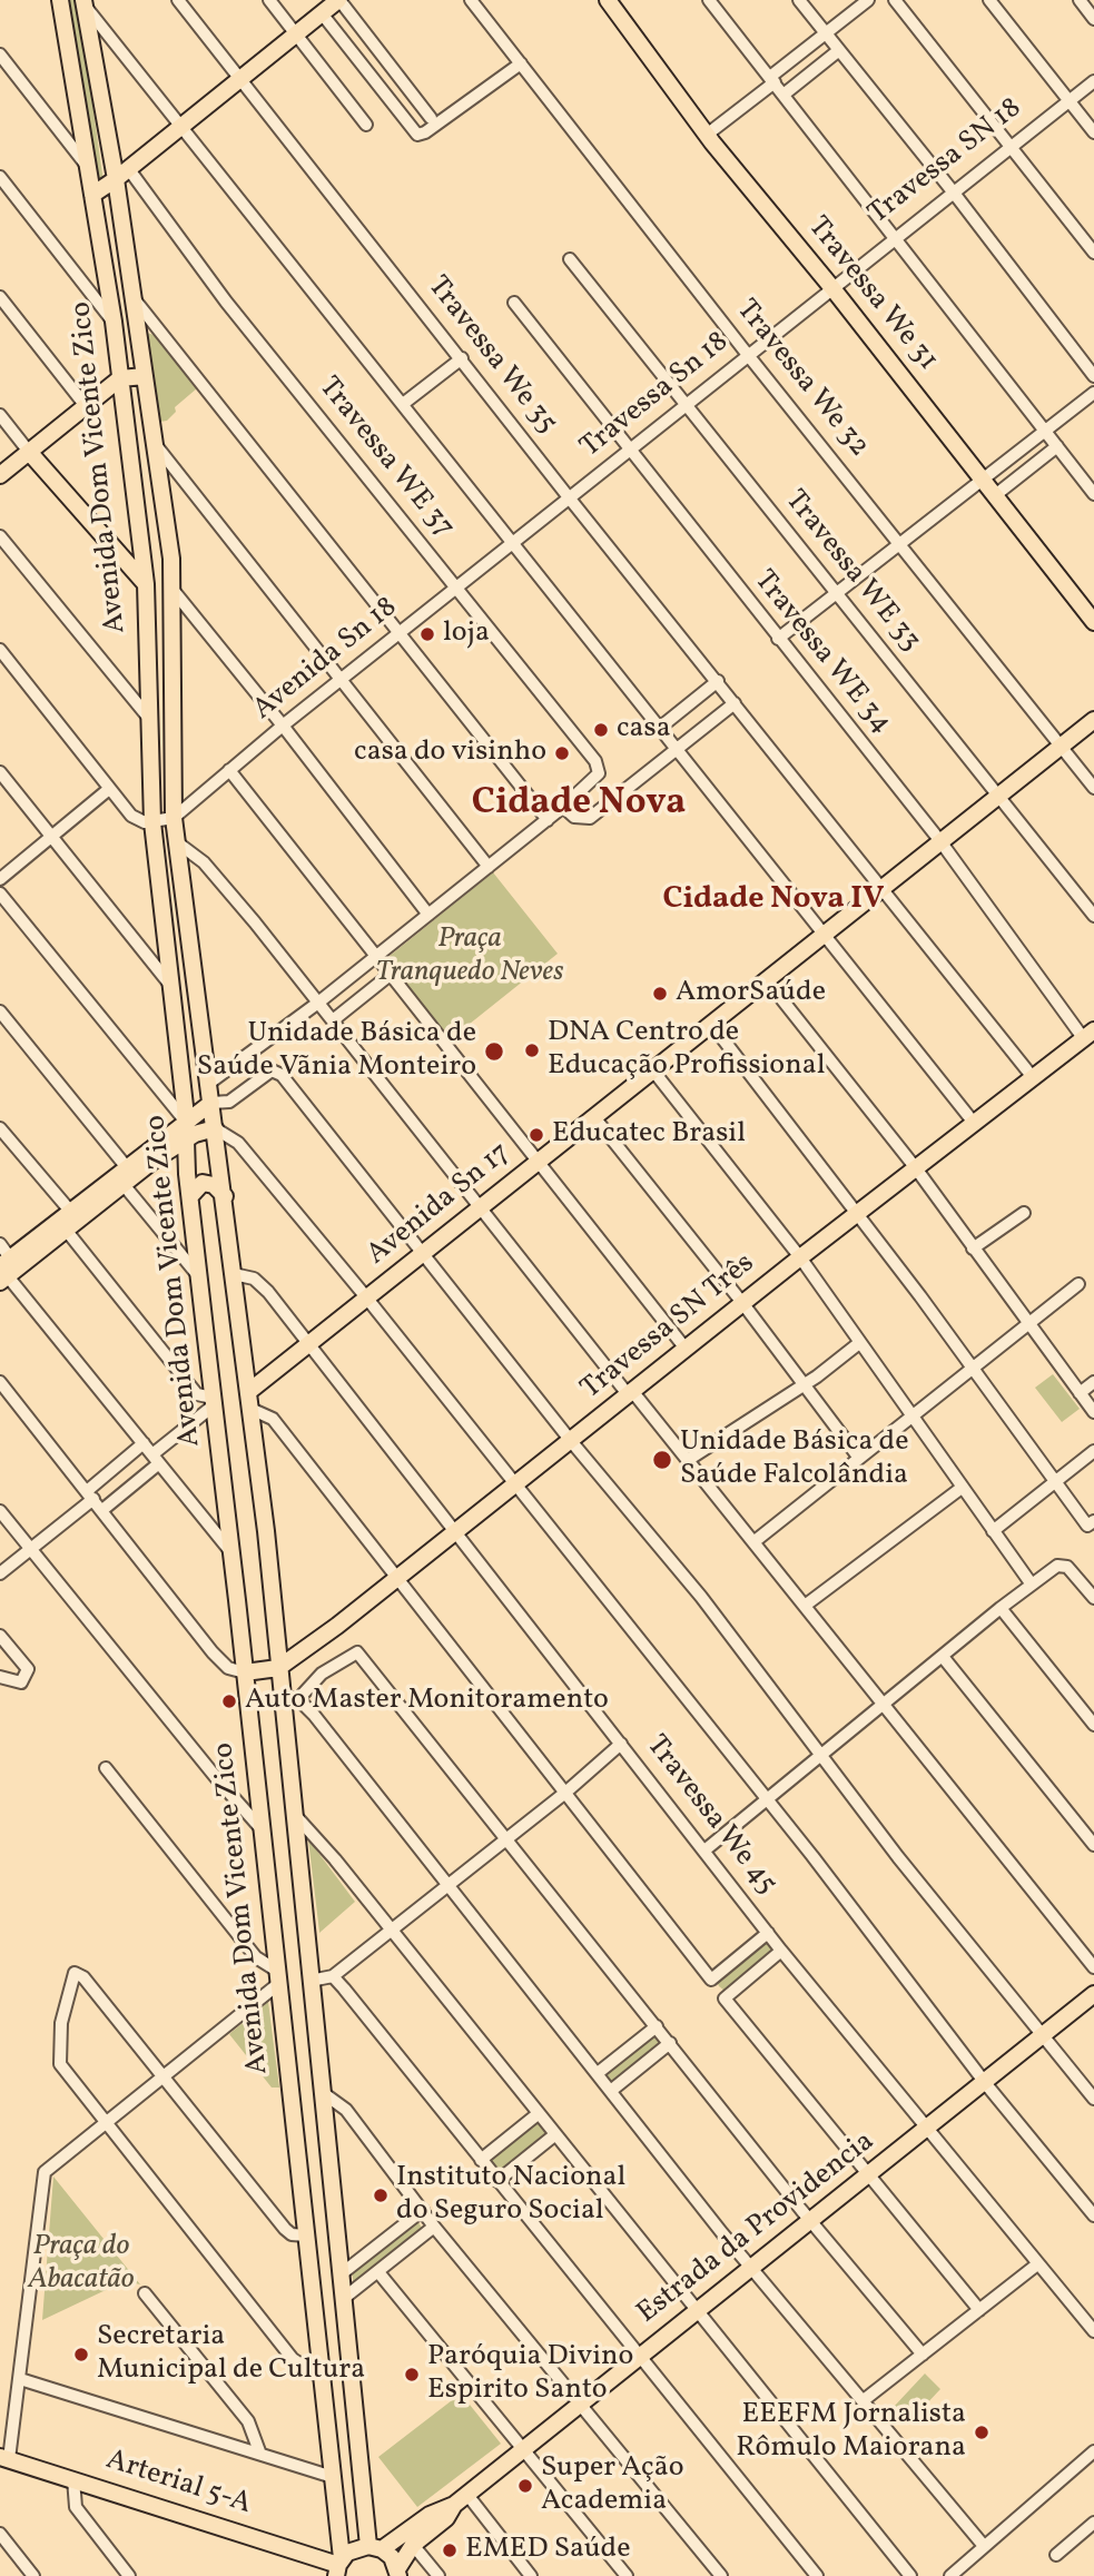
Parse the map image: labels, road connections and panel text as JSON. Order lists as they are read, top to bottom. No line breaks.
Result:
{"streets":{"main road":["Travessa We 31","Avenida Dom Vicente Zico","Avenida Sn 17","Travessa SN Três","Estrada da Providencia","Arterial 5-A"],"street":["Travessa SN 18","Travessa We 35","Travessa We 32","Travessa Sn 18","Travessa WE 37","Travessa WE 33","Travessa WE 34","Avenida Sn 18","Travessa We 45"]},"crossings":[["Travessa SN 18","Travessa We 31"],["Travessa SN 18","Travessa Sn 18"],["Travessa We 31","Travessa Sn 18"],["Travessa We 35","Travessa Sn 18"],["Travessa We 35","Avenida Sn 17"],["Travessa We 32","Travessa Sn 18"],["Travessa We 32","Avenida Sn 17"],["Travessa Sn 18","Travessa WE 33"],["Travessa Sn 18","Travessa WE 34"],["Travessa Sn 18","Avenida Sn 18"],["Travessa WE 37","Avenida Dom Vicente Zico"],["Travessa WE 37","Avenida Sn 18"],["Avenida Dom Vicente Zico","Avenida Sn 18"],["Avenida Dom Vicente Zico","Avenida Sn 17"],["Avenida Dom Vicente Zico","Travessa SN Três"],["Avenida Dom Vicente Zico","Estrada da Providencia"],["Avenida Dom Vicente Zico","Arterial 5-A"],["Travessa WE 33","Avenida Sn 17"],["Travessa WE 34","Avenida Sn 17"],["Travessa WE 34","Travessa SN Três"],["Travessa SN Três","Travessa We 45"],["Travessa We 45","Estrada da Providencia"],["Estrada da Providencia","Arterial 5-A"]],"districts":["Cidade Nova","Cidade Nova IV"],"parks":["Praça Tranquedo Neves","Praça do Abacatão"],"places":["loja","casa","casa do visinho","AmorSaúde","DNA Centro de Educação Profissional","Unidade Básica de Saúde Vãnia Monteiro","Educatec Brasil","Unidade Básica de Saúde Falcolândia","Auto Master Monitoramento","Instituto Nacional do Seguro Social","Secretaria Municipal de Cultura","Paróquia Divino Espirito Santo","EEEFM Jornalista Rômulo Maiorana","Super Ação Academia","EMED Saúde"]}
